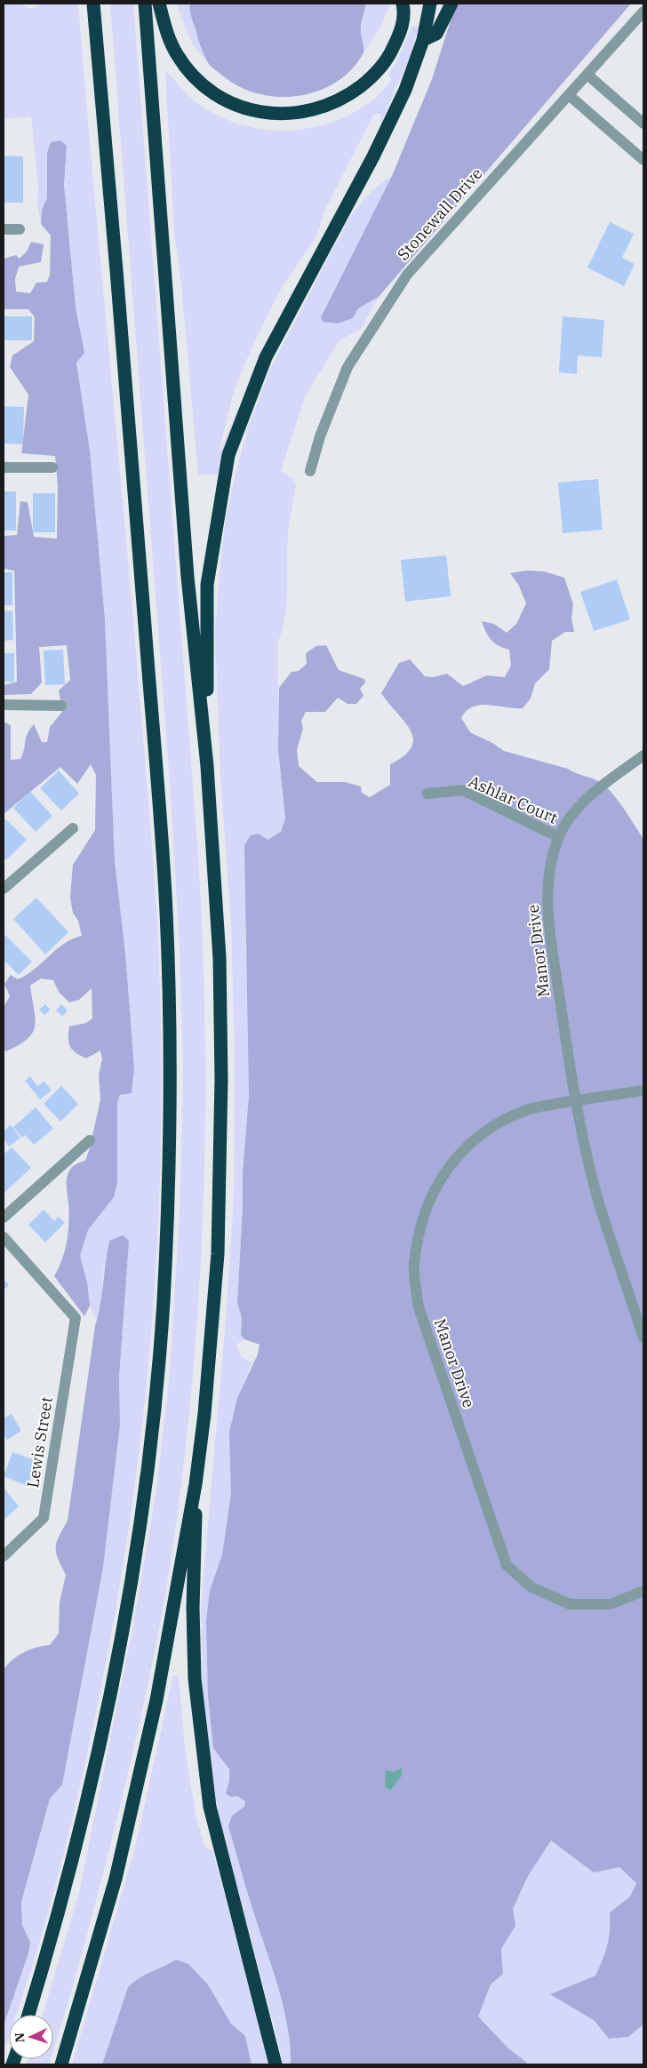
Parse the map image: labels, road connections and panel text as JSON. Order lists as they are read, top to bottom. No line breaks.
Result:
{"streets":{"street":["Stonewall Drive","Ashlar Court","Manor Drive","Lewis Street"]},"crossings":[["Ashlar Court","Manor Drive"]],"north":"left"}
